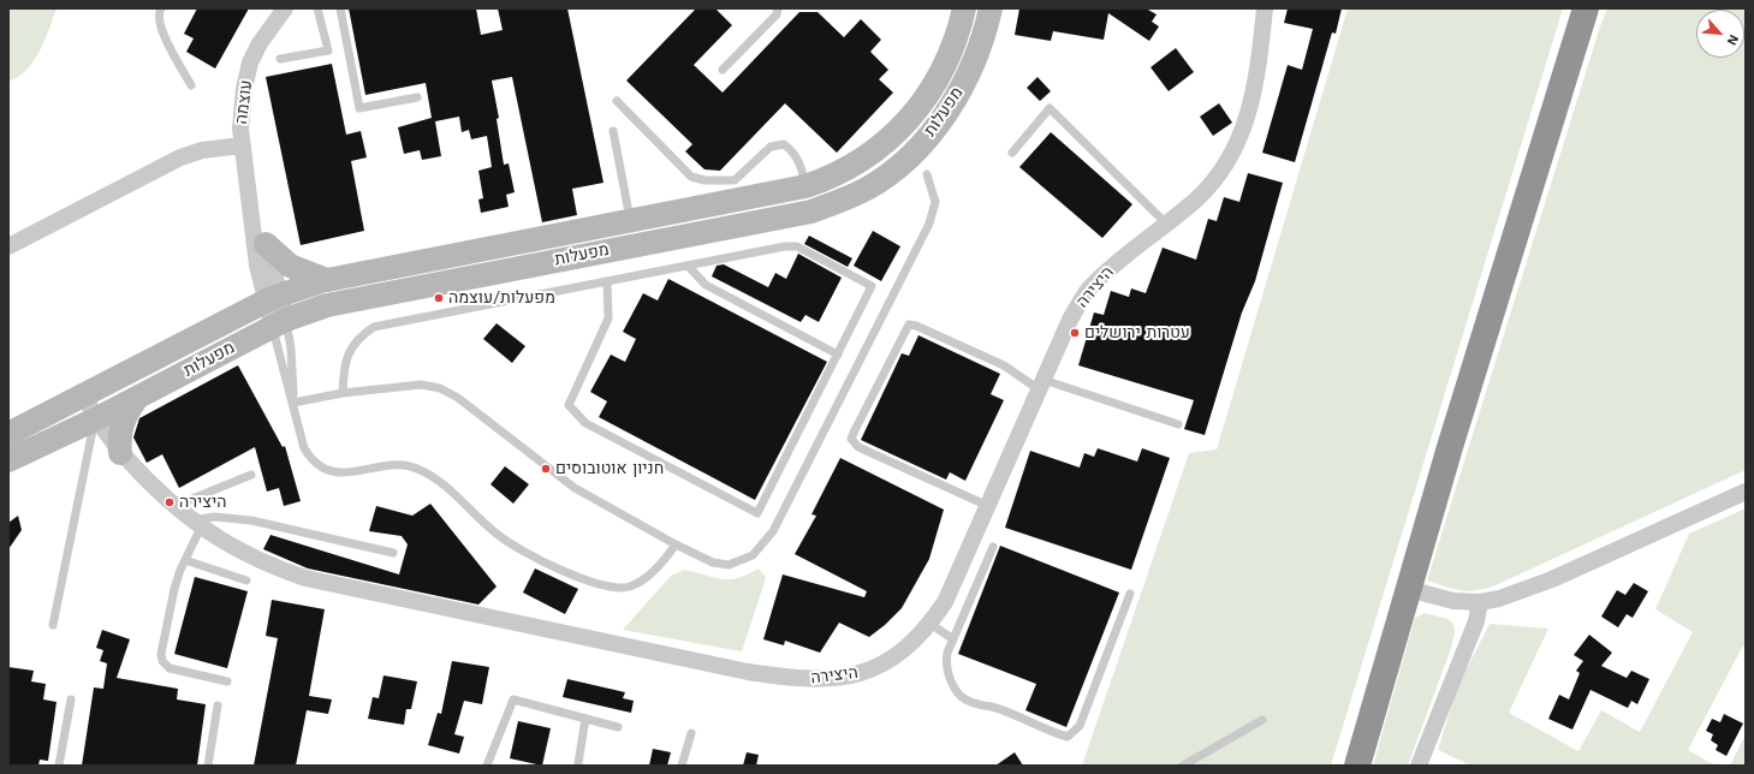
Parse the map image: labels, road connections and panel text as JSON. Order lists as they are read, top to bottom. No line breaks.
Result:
{"streets":{"street":["עוצמה","מפעלות","היצירה"]},"crossings":[["עוצמה","מפעלות"],["מפעלות","היצירה"]],"places":["מפעלות/עוצמה","עטרות ירושלים","חניון אוטובוסים","היצירה"],"north":"bottom right"}
